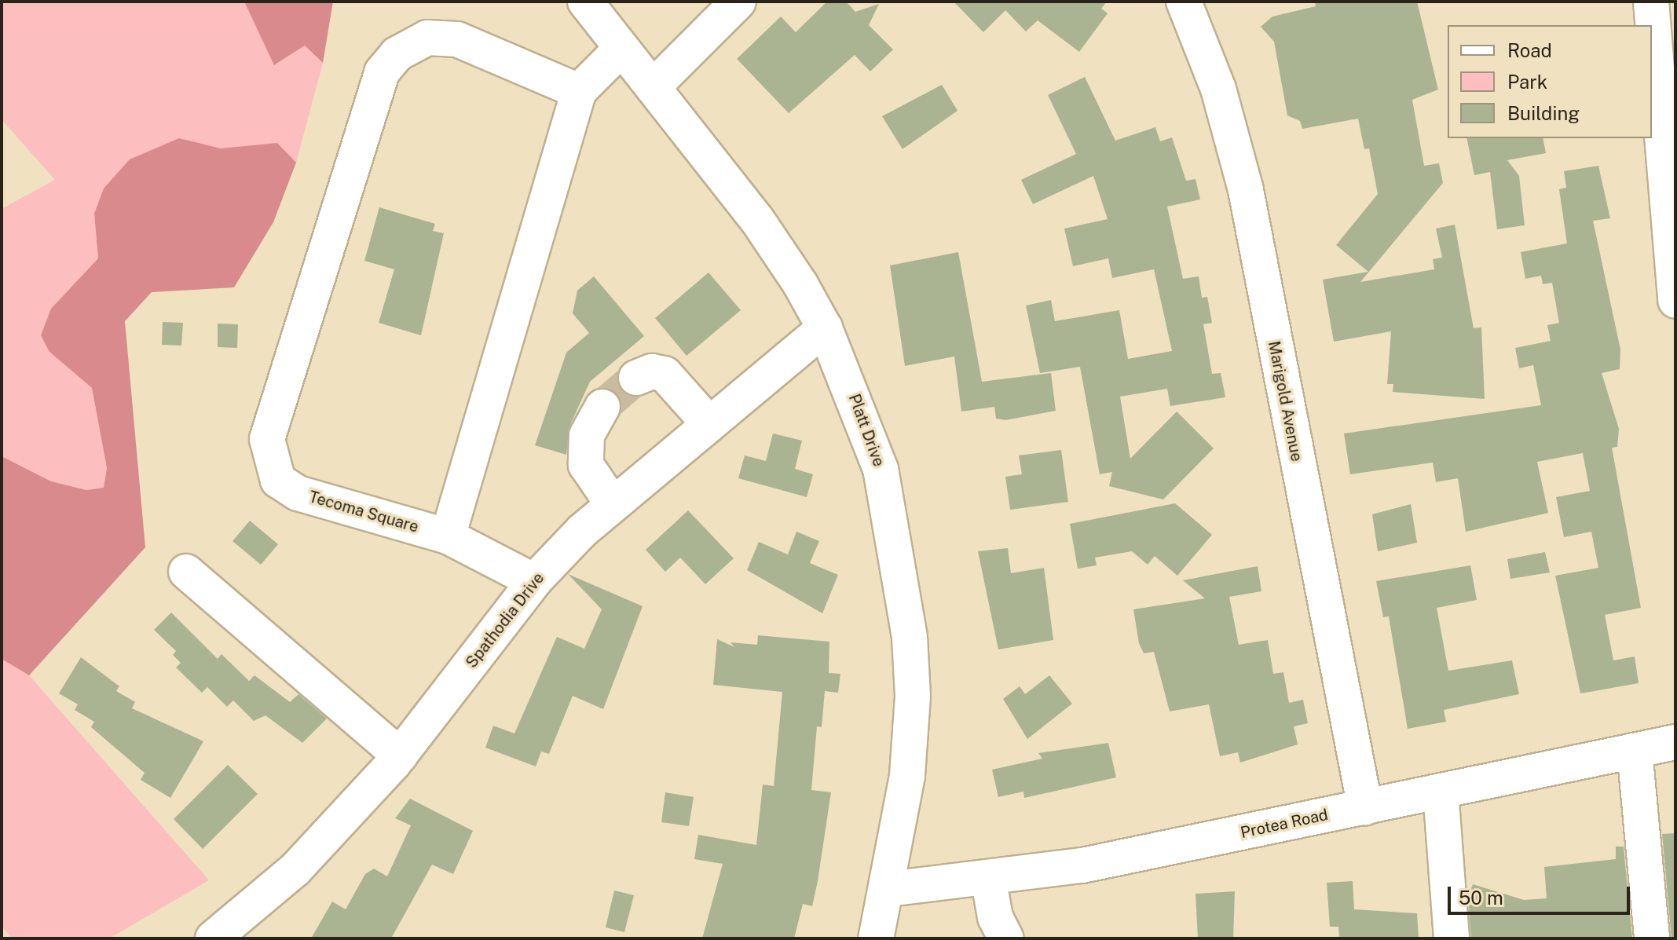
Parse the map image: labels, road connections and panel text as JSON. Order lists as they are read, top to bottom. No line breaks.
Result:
{"streets":{"street":["Marigold Avenue","Platt Drive","Tecoma Square","Spathodia Drive","Protea Road"]},"crossings":[["Marigold Avenue","Protea Road"],["Platt Drive","Spathodia Drive"],["Platt Drive","Protea Road"],["Tecoma Square","Spathodia Drive"]],"legend":["Road","Park","Building"],"scale_bar":"50 m"}
